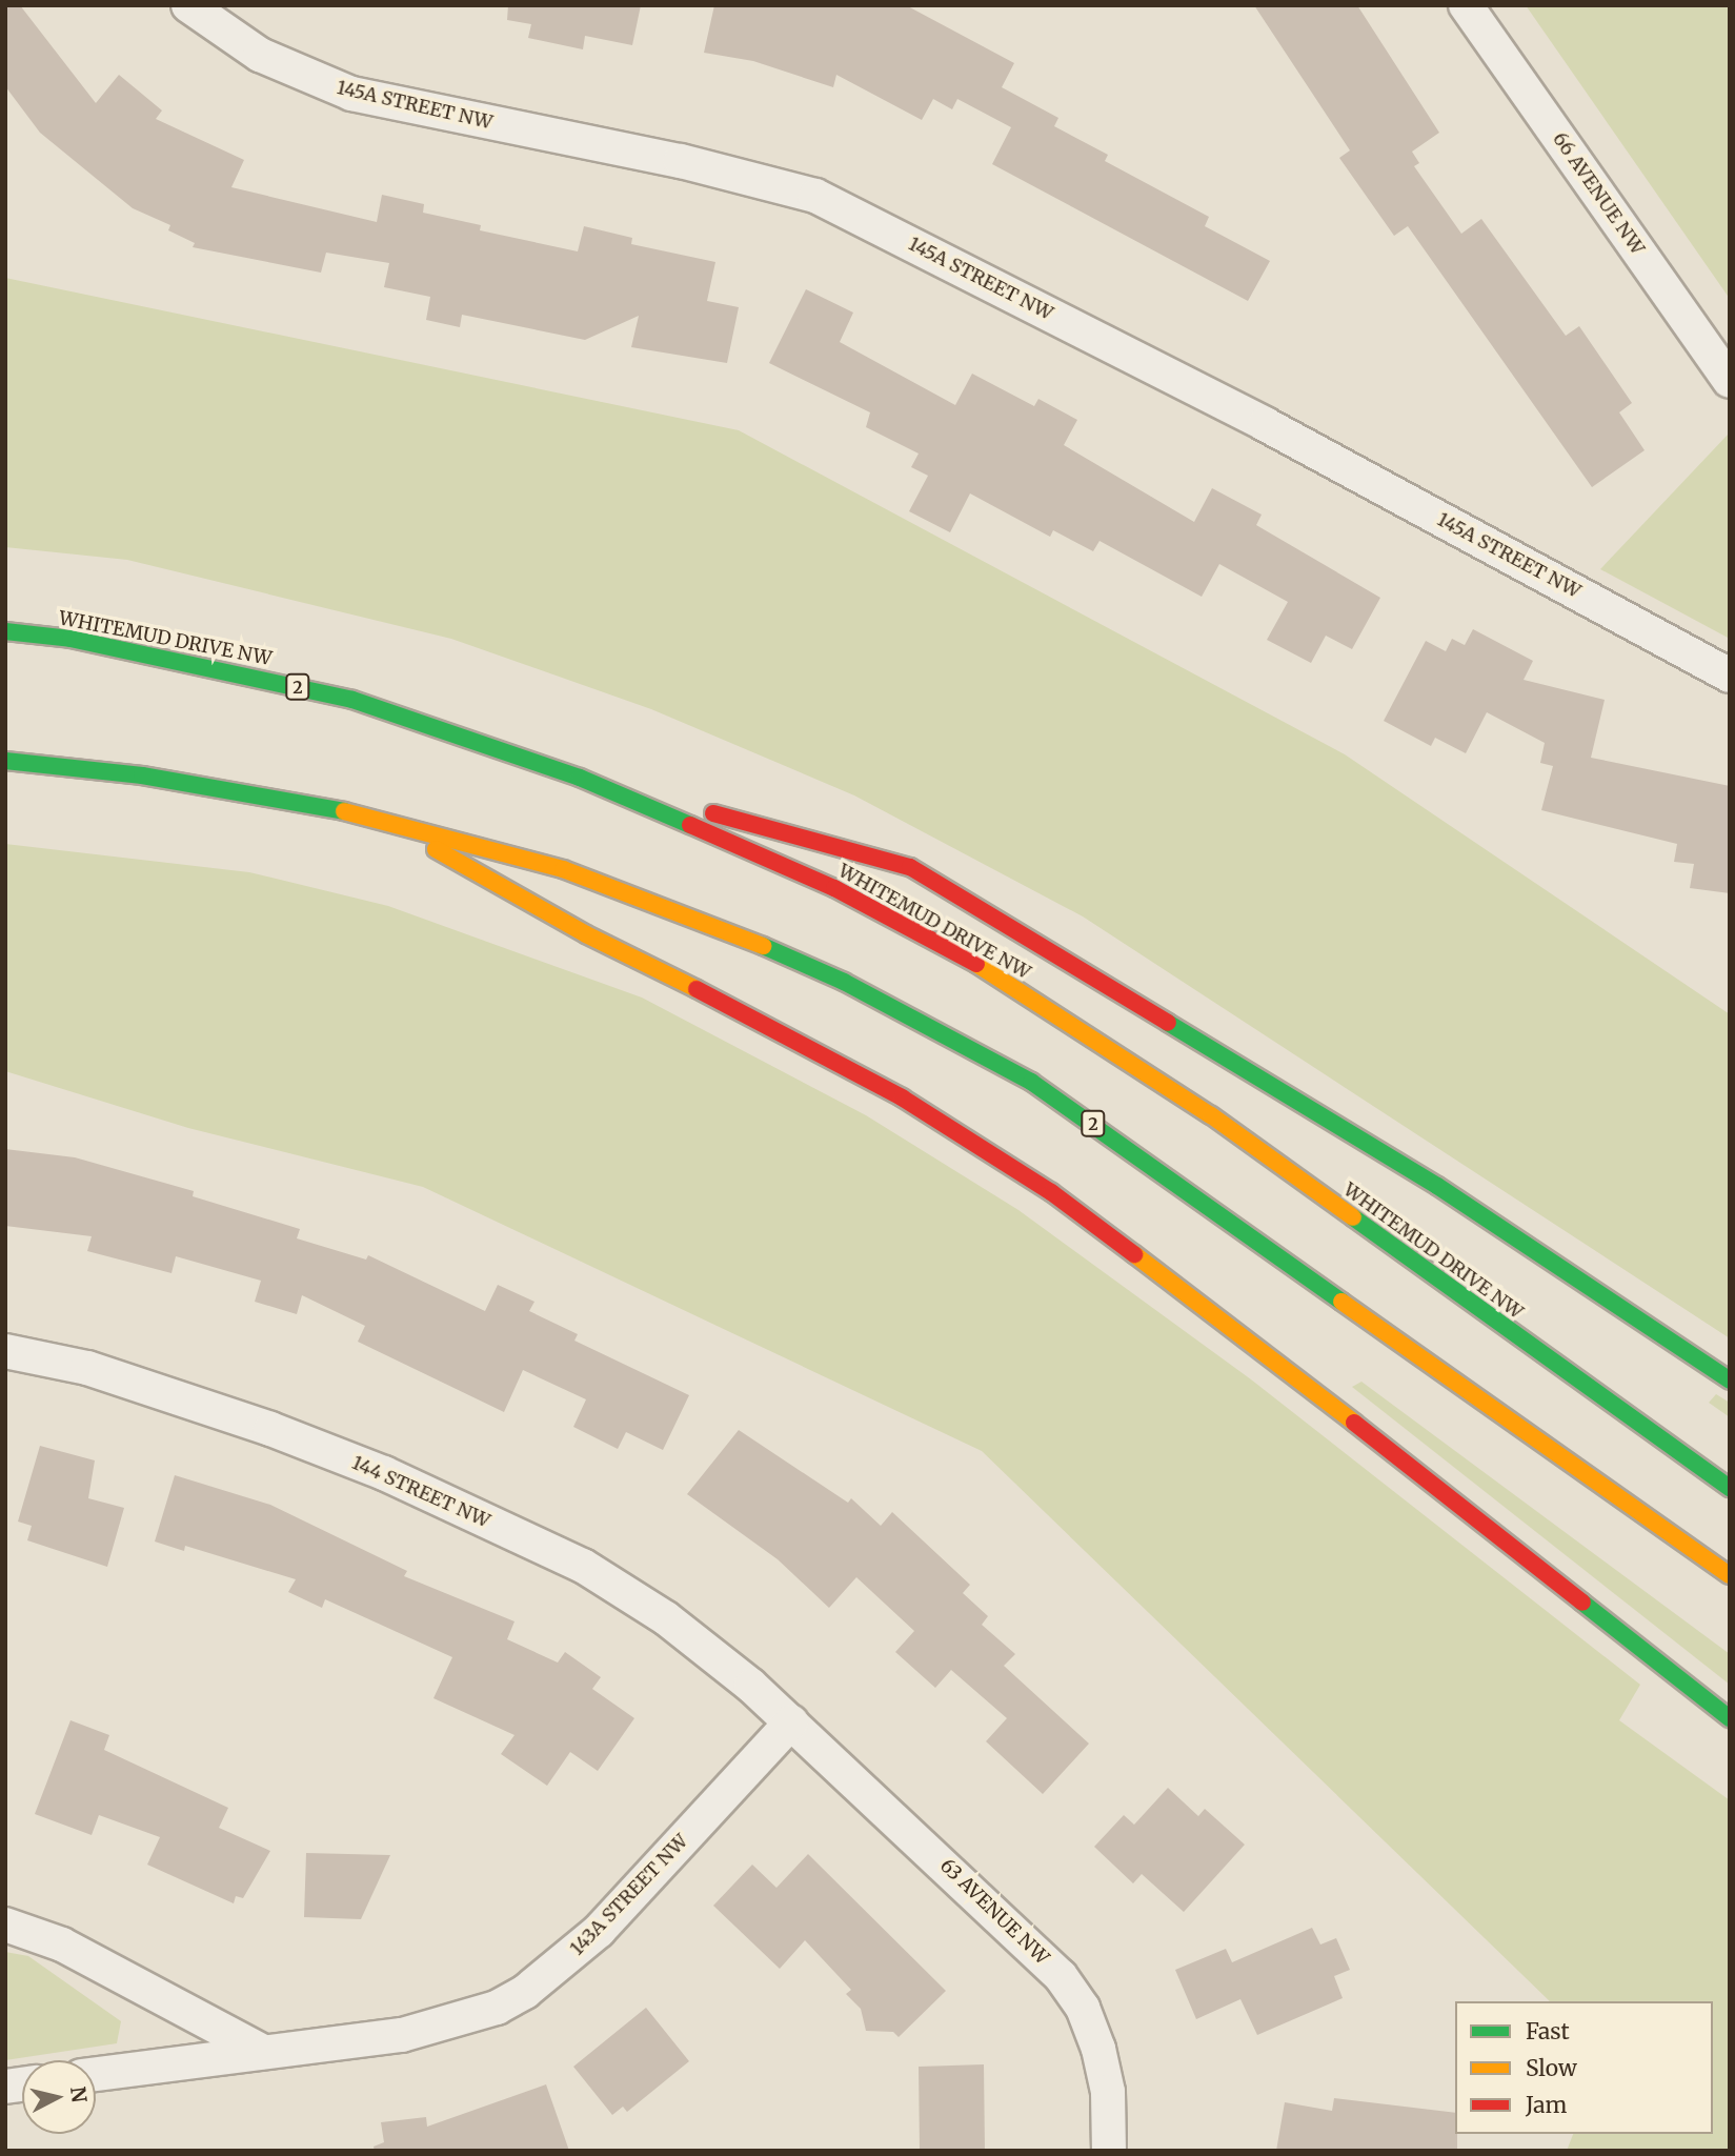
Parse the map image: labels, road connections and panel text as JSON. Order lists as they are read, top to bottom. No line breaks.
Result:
{"streets":{"highway":["WHITEMUD DRIVE NW","2"],"street":["145A STREET NW","66 AVENUE NW","144 STREET NW","143A STREET NW","63 AVENUE NW"]},"crossings":[["144 STREET NW","143A STREET NW"],["144 STREET NW","63 AVENUE NW"],["143A STREET NW","63 AVENUE NW"]],"legend":["Fast","Slow","Jam"],"north":"right"}
